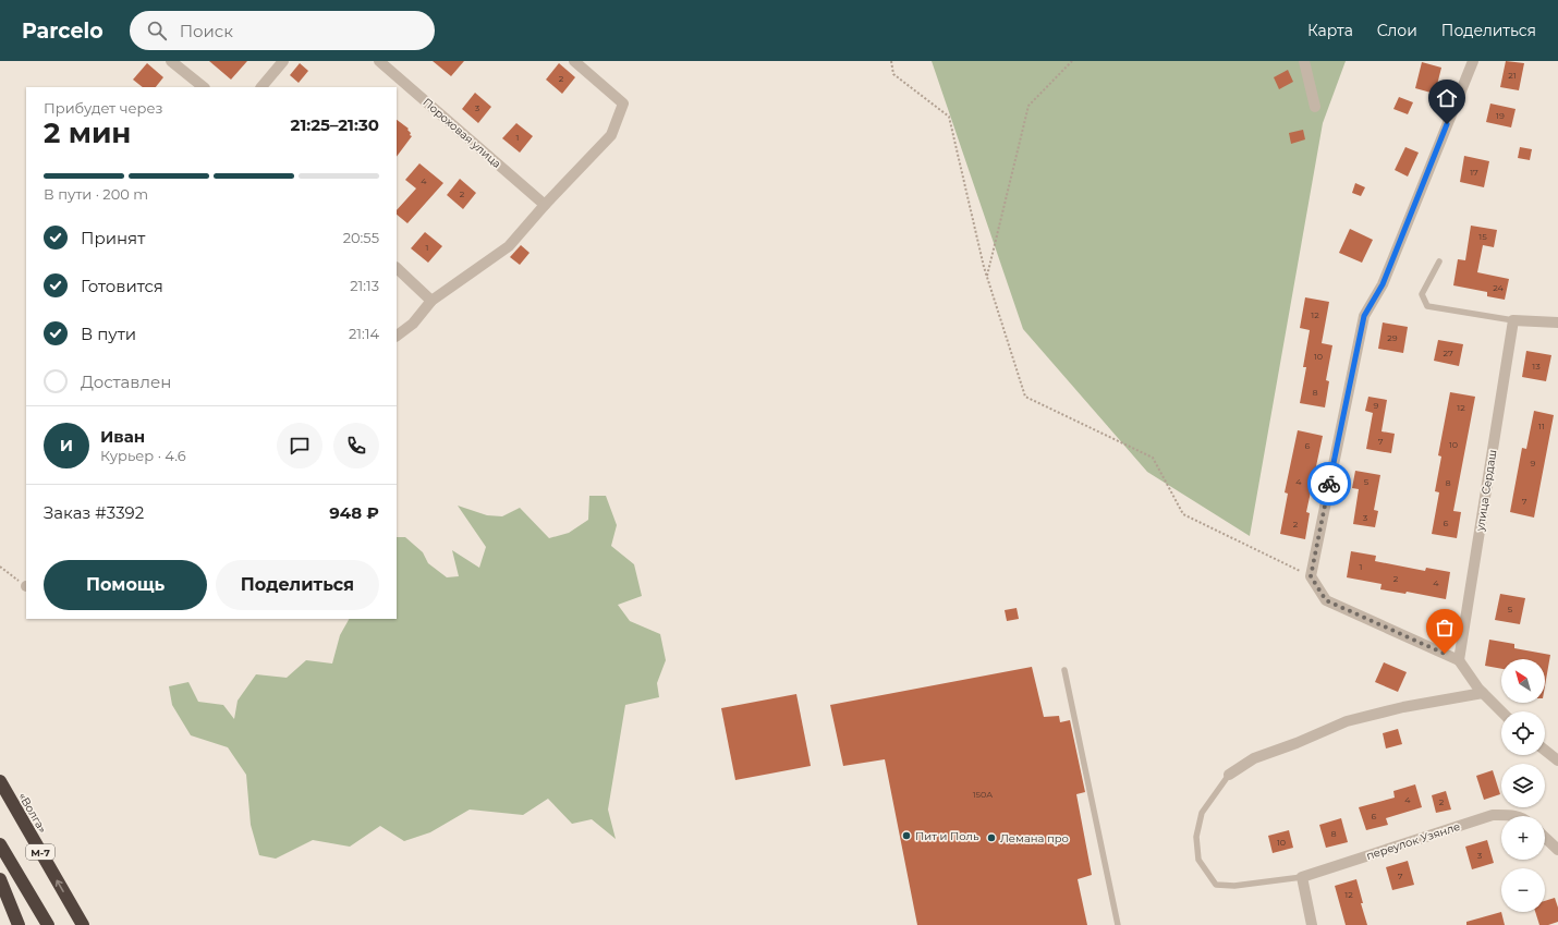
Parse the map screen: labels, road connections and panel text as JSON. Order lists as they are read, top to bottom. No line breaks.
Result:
{"streets":{"highway":["«Волга»","М-7"],"street":["Пороховая улица","улица Сердаш","переулок Узянле"]},"places":["Пит и Поль","Лемана про"],"house_numbers":["21","2","3","19","1","17","4","2","15","1","24","12","29","27","10","13","8","9","12","11","7","10","6","9","4","5","8","7","3","6","2","1","2","4","5","150А","4","2","6","8","10","3","7","12"],"north":"top left","page":{"header":"Parcelo","search":"Поиск","nav":["Карта","Слои","Поделиться"],"heading":["2 мин","Прибудет через","21:25–21:30"],"panel":["Иван","Курьер · 4.6","Заказ #3392","948 ₽"],"bar":"В пути · 200 m","list":[["Принят","20:55"],["Готовится","21:13"],["В пути","21:14"],"Доставлен"],"round":"И","buttons":["Помощь","Поделиться"],"map_buttons":["+","−"]}}
